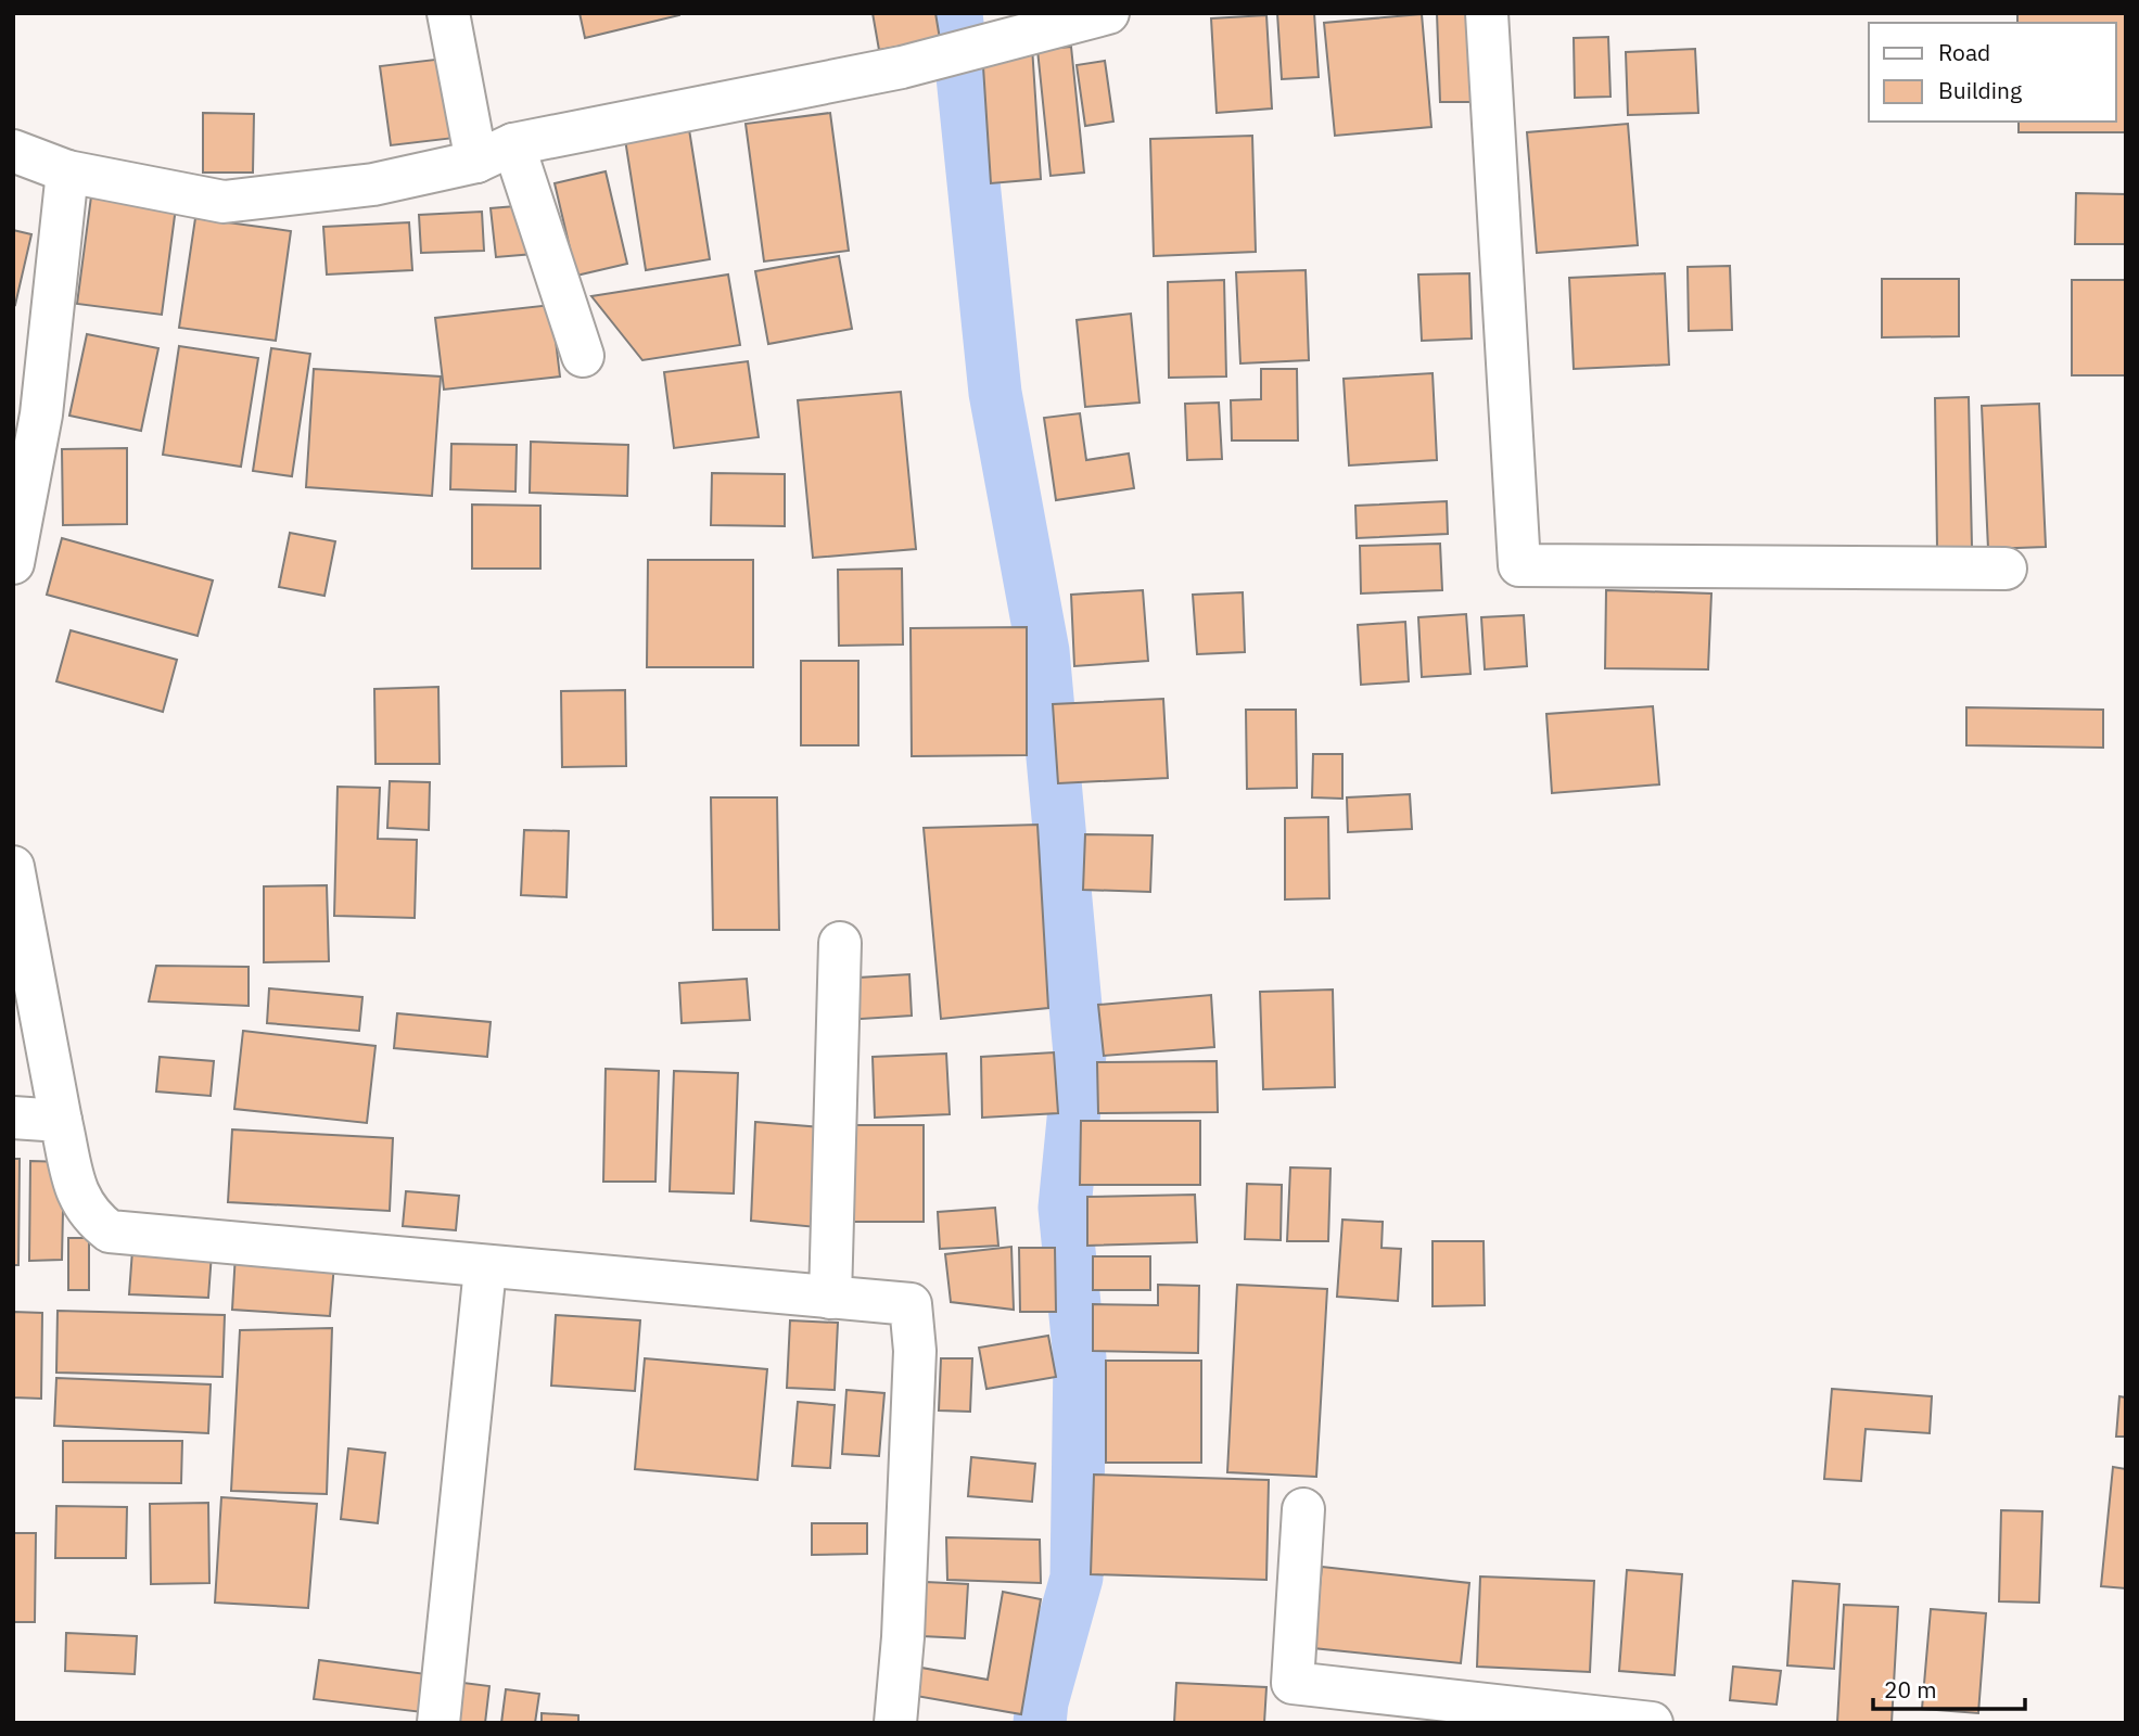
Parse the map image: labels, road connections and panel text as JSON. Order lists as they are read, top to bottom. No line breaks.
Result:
{"legend":["Road","Building"],"scale_bar":"20 m"}
